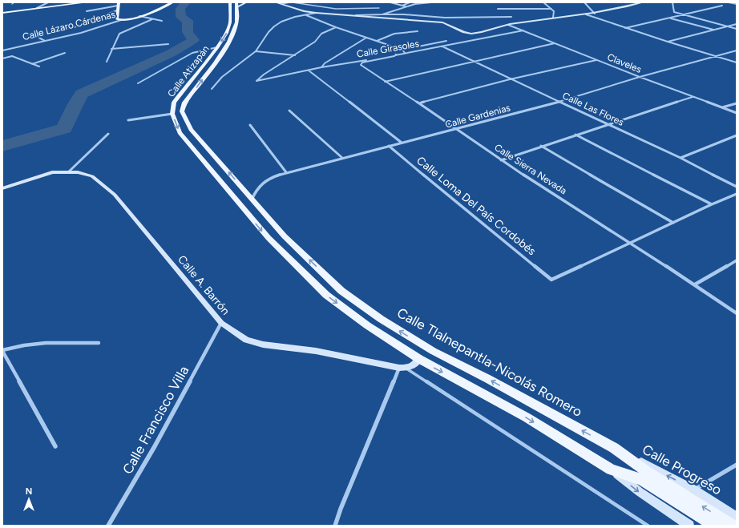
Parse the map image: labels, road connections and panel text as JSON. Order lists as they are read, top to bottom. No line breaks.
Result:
{"streets":{"main road":["Calle Lázaro Cárdenas","Calle Atizapán","Calle Tlalnepantla-Nicolás Romero"],"street":["Calle Girasoles","Claveles","Calle Las Flores","Calle Gardenias","Calle Sierra Nevada","Calle Loma Del País Cordobés","Calle A. Barrón","Calle Francisco Villa","Calle Progreso"]},"crossings":[["Calle Girasoles","Claveles"],["Calle Girasoles","Calle Las Flores"],["Calle Girasoles","Calle Sierra Nevada"],["Claveles","Calle Gardenias"],["Calle Atizapán","Calle Gardenias"],["Calle Atizapán","Calle Tlalnepantla-Nicolás Romero"],["Calle Las Flores","Calle Gardenias"],["Calle Gardenias","Calle Sierra Nevada"],["Calle Gardenias","Calle Loma Del País Cordobés"],["Calle Gardenias","Calle Tlalnepantla-Nicolás Romero"],["Calle Sierra Nevada","Calle Loma Del País Cordobés"],["Calle A. Barrón","Calle Francisco Villa"],["Calle Tlalnepantla-Nicolás Romero","Calle Progreso"]],"north":"top"}
